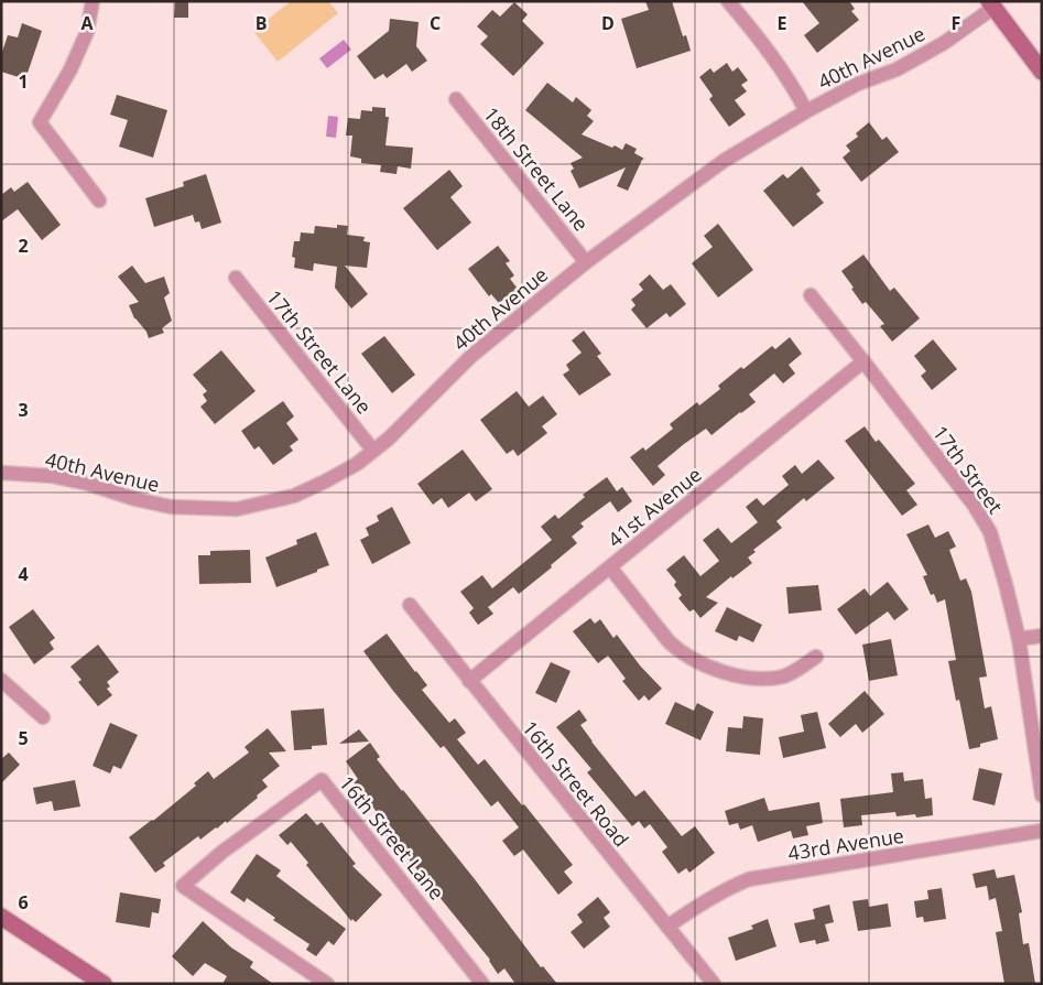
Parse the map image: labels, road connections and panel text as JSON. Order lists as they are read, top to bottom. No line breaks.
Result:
{"streets":{"street":["40th Avenue","18th Street Lane","17th Street Lane","17th Street","41st Avenue","16th Street Road","16th Street Lane","43rd Avenue"]},"crossings":[["40th Avenue","18th Street Lane"],["40th Avenue","17th Street Lane"],["17th Street","41st Avenue"],["41st Avenue","16th Street Road"],["16th Street Road","43rd Avenue"]],"grid":{"columns":["A","B","C","D","E","F"],"rows":["1","2","3","4","5","6"]}}
